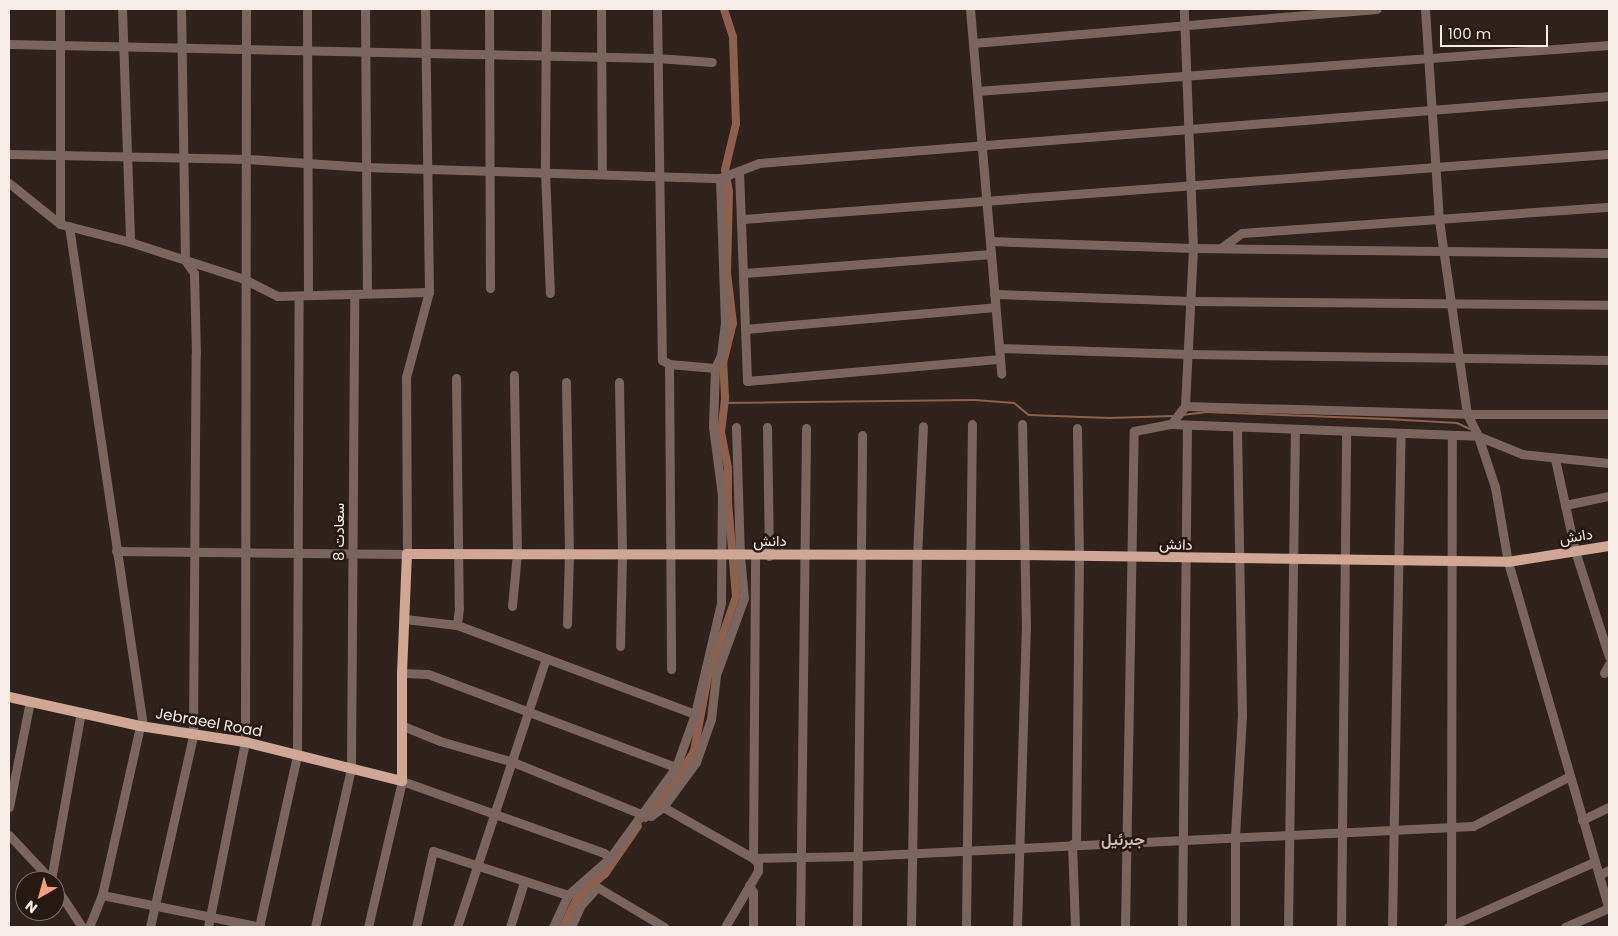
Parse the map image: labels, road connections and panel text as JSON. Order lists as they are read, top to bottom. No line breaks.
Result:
{"streets":{"main road":["دانش","Jebraeel Road"],"street":["سعادت 8"]},"crossings":[["سعادت 8","Jebraeel Road"]],"districts":["جبرئیل"],"scale_bar":"100 m","north":"bottom left"}
